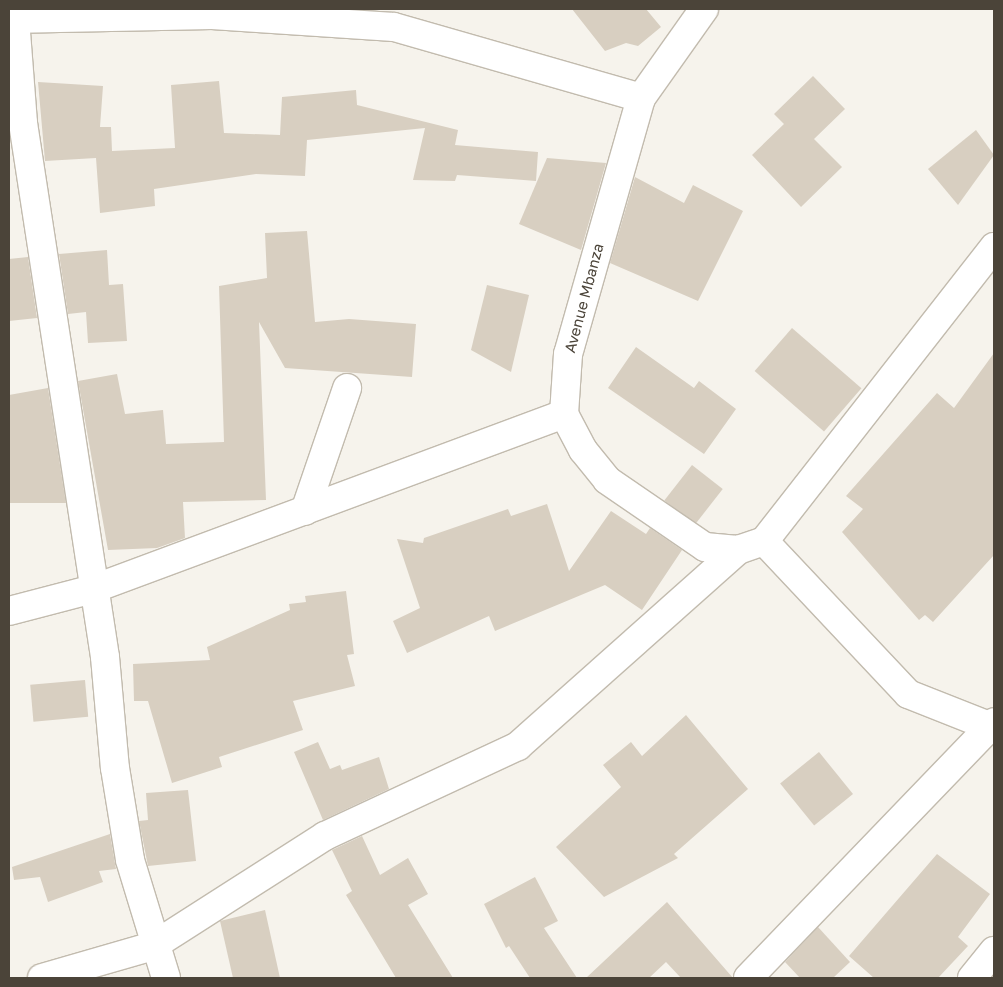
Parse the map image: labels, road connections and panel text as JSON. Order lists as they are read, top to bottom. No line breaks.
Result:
{"streets":{"street":["Avenue Mbanza"]}}
